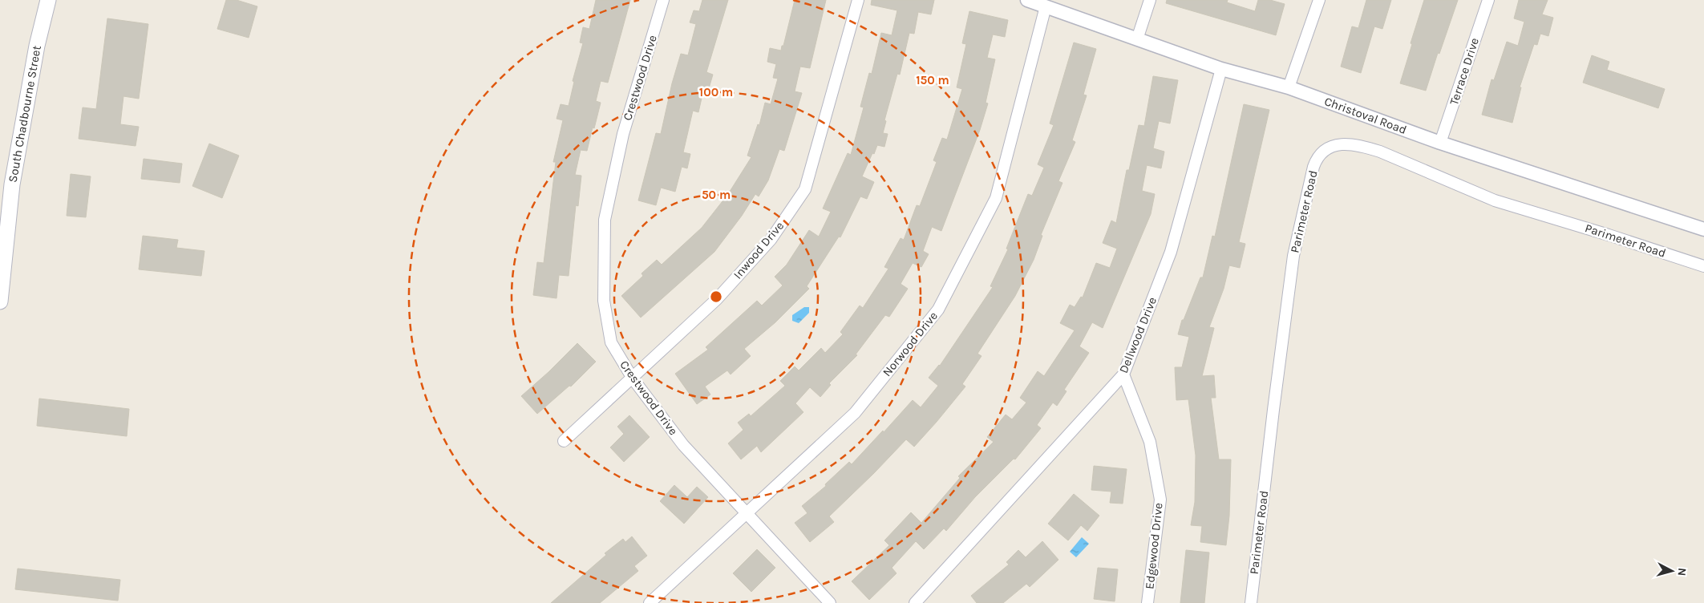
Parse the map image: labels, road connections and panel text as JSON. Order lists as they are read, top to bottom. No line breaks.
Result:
{"streets":{"main road":["South Chadbourne Street"],"street":["Terrace Drive","Crestwood Drive","Christoval Road","Parimeter Road","Inwood Drive","Dellwood Drive","Norwood Drive","Edgewood Drive"]},"crossings":[["Terrace Drive","Christoval Road"],["Crestwood Drive","Inwood Drive"],["Crestwood Drive","Norwood Drive"],["Christoval Road","Dellwood Drive"],["Christoval Road","Norwood Drive"],["Dellwood Drive","Edgewood Drive"]],"north":"right","rings":["150 m","100 m","50 m"]}
